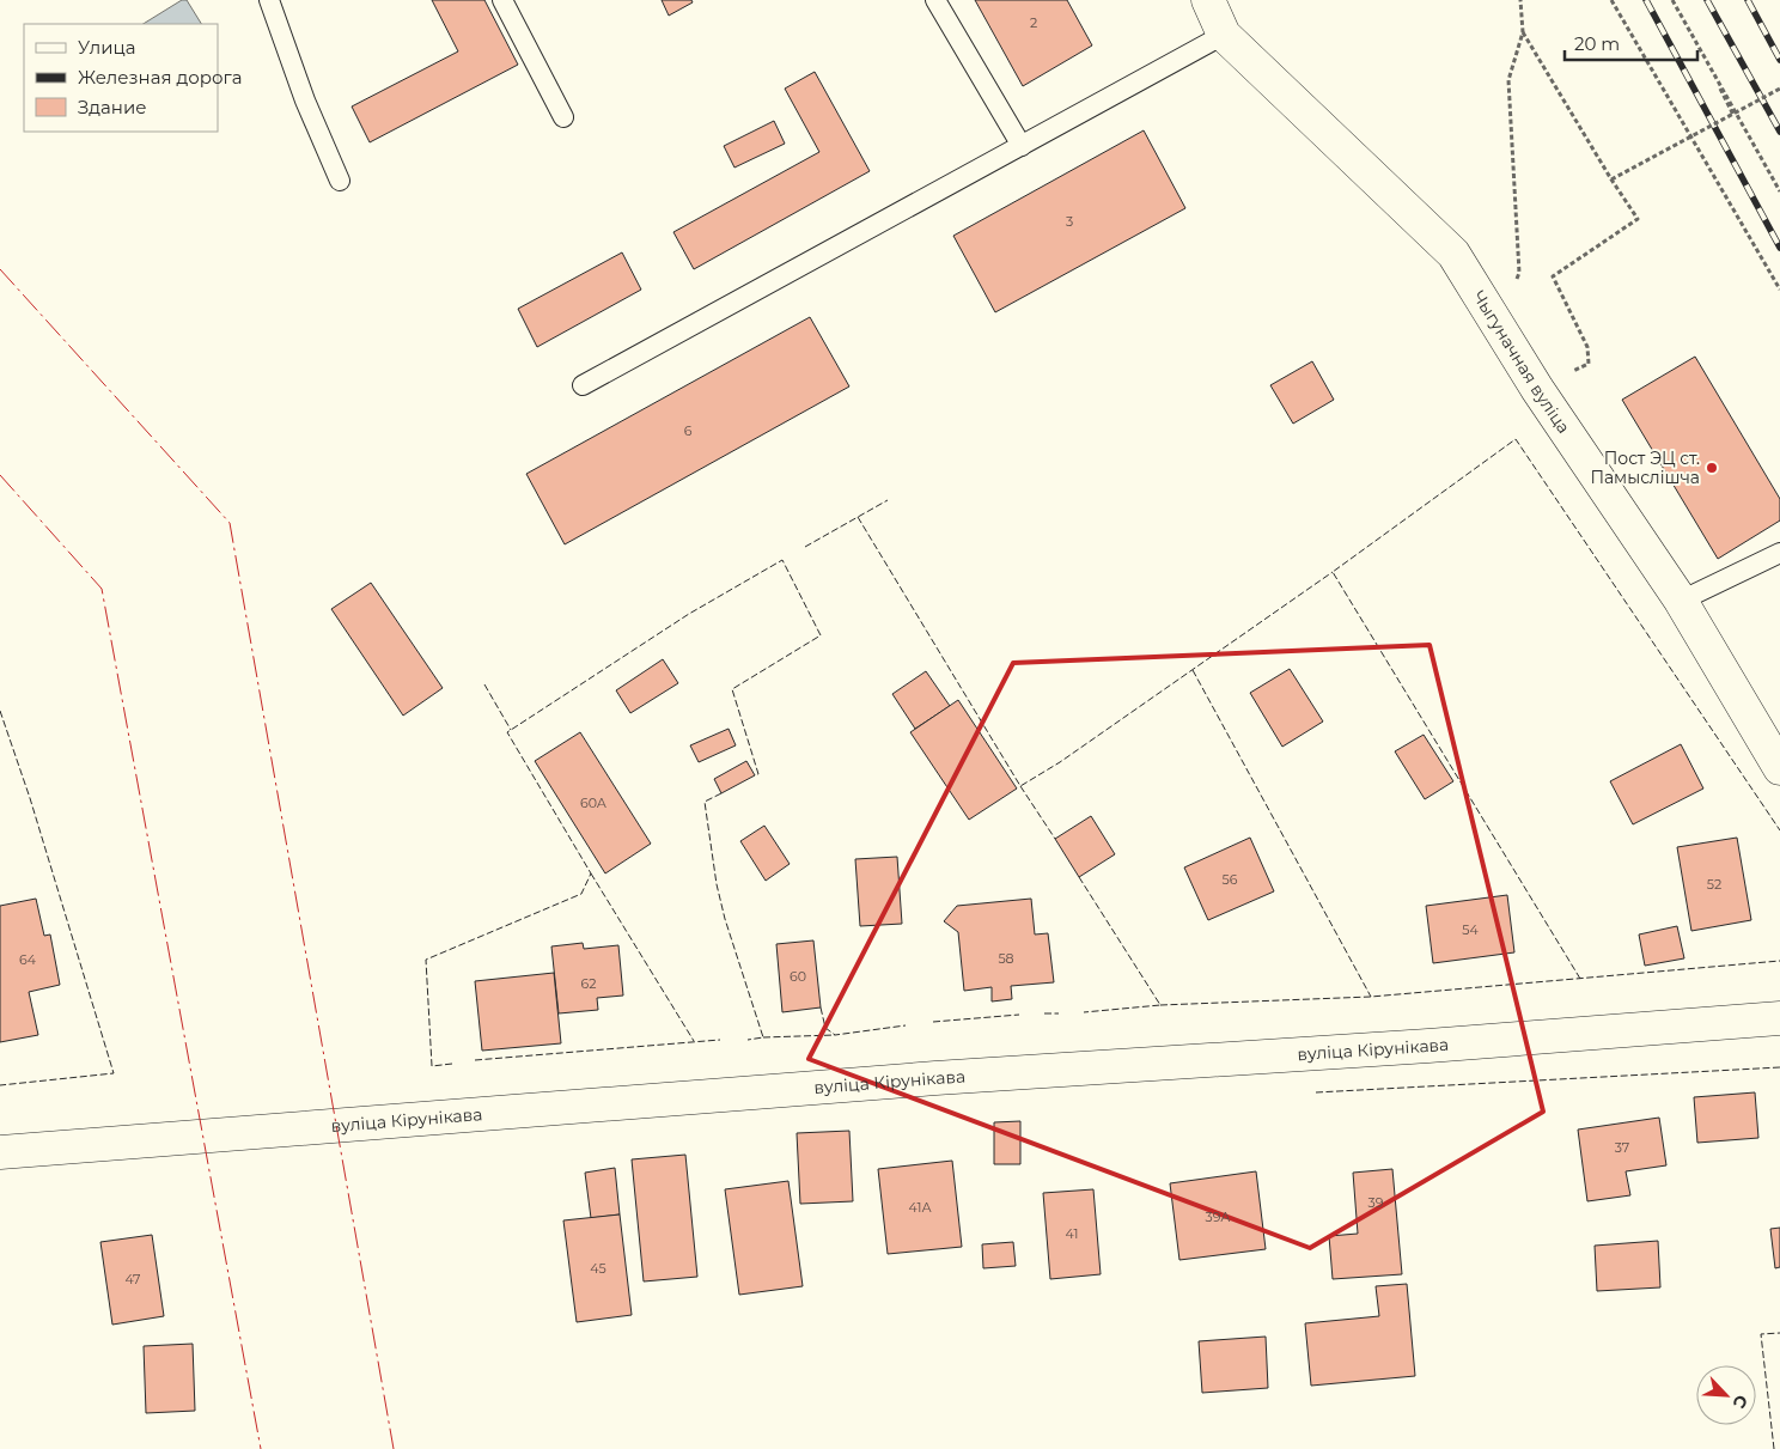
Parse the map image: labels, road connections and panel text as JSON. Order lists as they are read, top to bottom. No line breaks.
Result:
{"streets":{"street":["Чыгуначная вуліца","вуліца Кірунікава"]},"places":["Пост ЭЦ ст. Памыслішча"],"house_numbers":["2","3","6","60А","56","52","54","58","64","60","62","37","39","41А","39А","41","45","47"],"legend":["Улица","Железная дорога","Здание"],"scale_bar":"20 m","north":"bottom right"}
